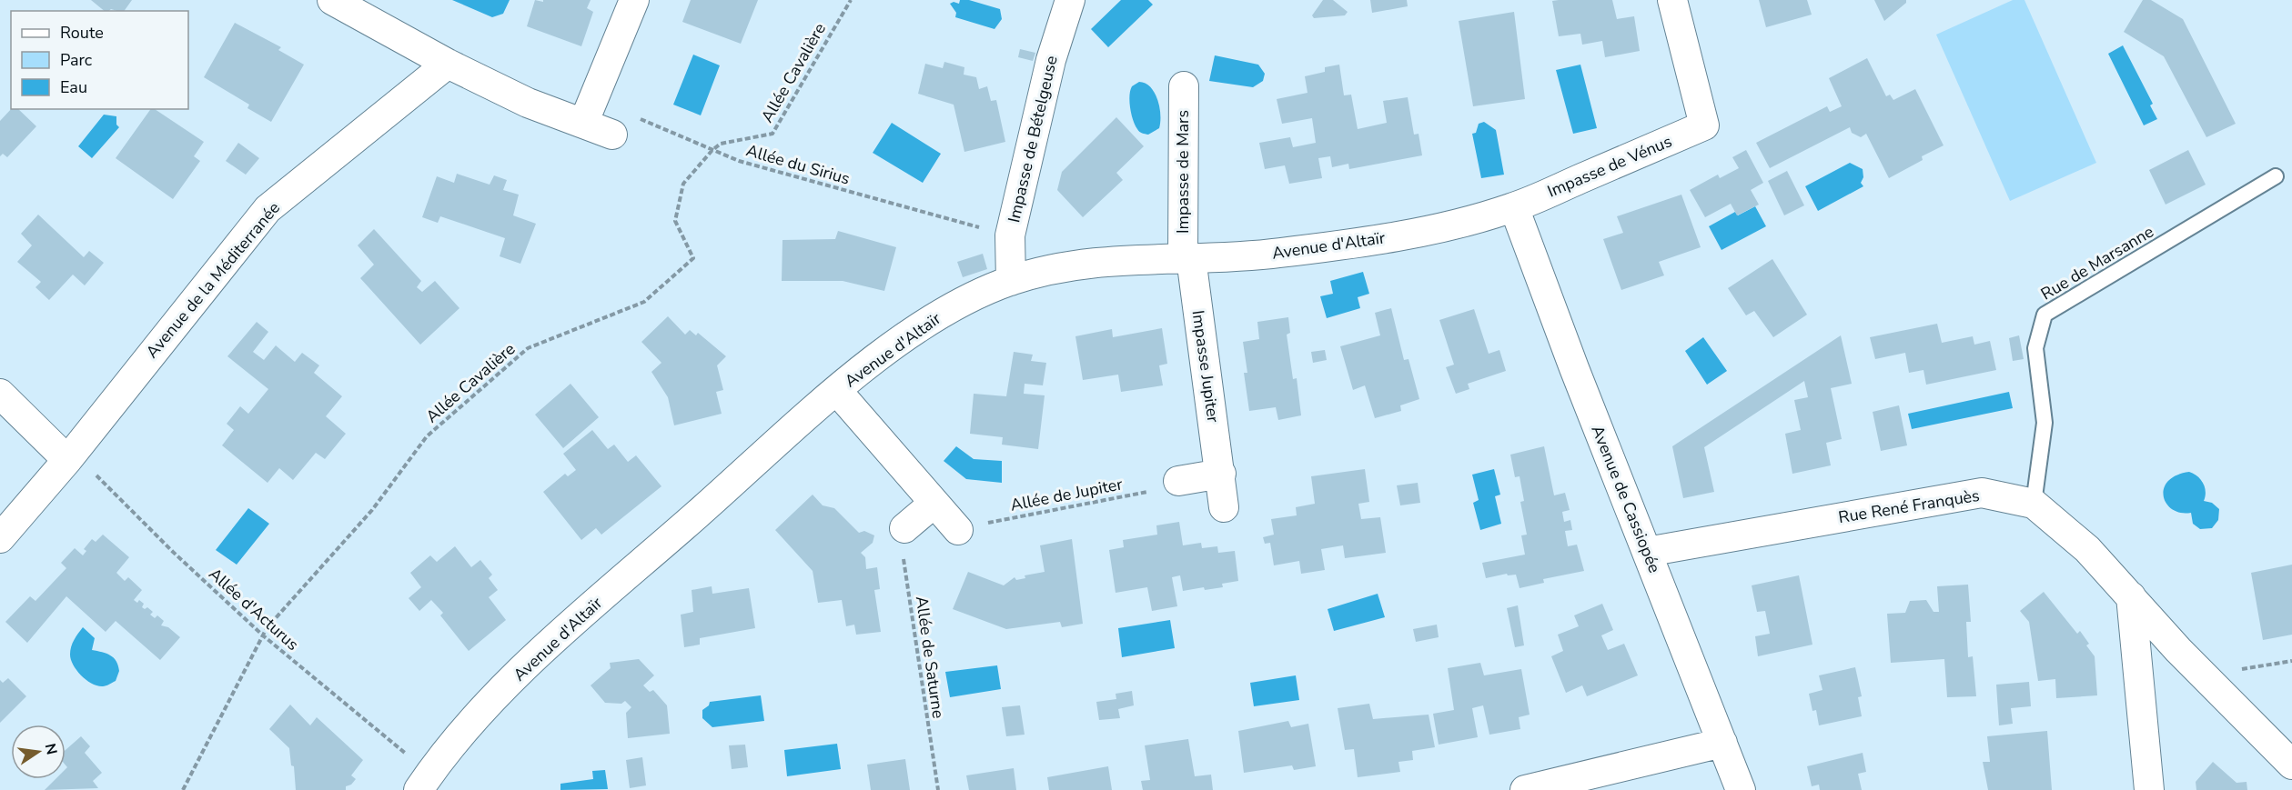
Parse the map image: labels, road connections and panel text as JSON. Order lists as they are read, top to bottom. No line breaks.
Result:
{"streets":{"street":["Impasse de Bételgeuse","Impasse de Vénus","Impasse de Mars","Avenue d'Altaïr","Avenue de la Méditerranée","Impasse Jupiter","Avenue de Cassiopée","Rue René Franquès"],"lane":["Rue de Marsanne"],"path":["Allée Cavalière","Allée du Sirius","Allée de Jupiter","Allée d'Acturus","Allée de Saturne"]},"crossings":[["Allée Cavalière","Allée du Sirius"],["Allée Cavalière","Allée d'Acturus"],["Impasse de Bételgeuse","Allée du Sirius"],["Impasse de Bételgeuse","Avenue d'Altaïr"],["Impasse de Vénus","Avenue d'Altaïr"],["Impasse de Vénus","Avenue de Cassiopée"],["Impasse de Mars","Avenue d'Altaïr"],["Impasse de Mars","Impasse Jupiter"],["Avenue d'Altaïr","Impasse Jupiter"],["Avenue d'Altaïr","Avenue de Cassiopée"],["Avenue d'Altaïr","Allée d'Acturus"],["Rue de Marsanne","Rue René Franquès"],["Avenue de la Méditerranée","Allée d'Acturus"],["Avenue de Cassiopée","Rue René Franquès"]],"legend":["Route","Parc","Eau"],"north":"right"}
